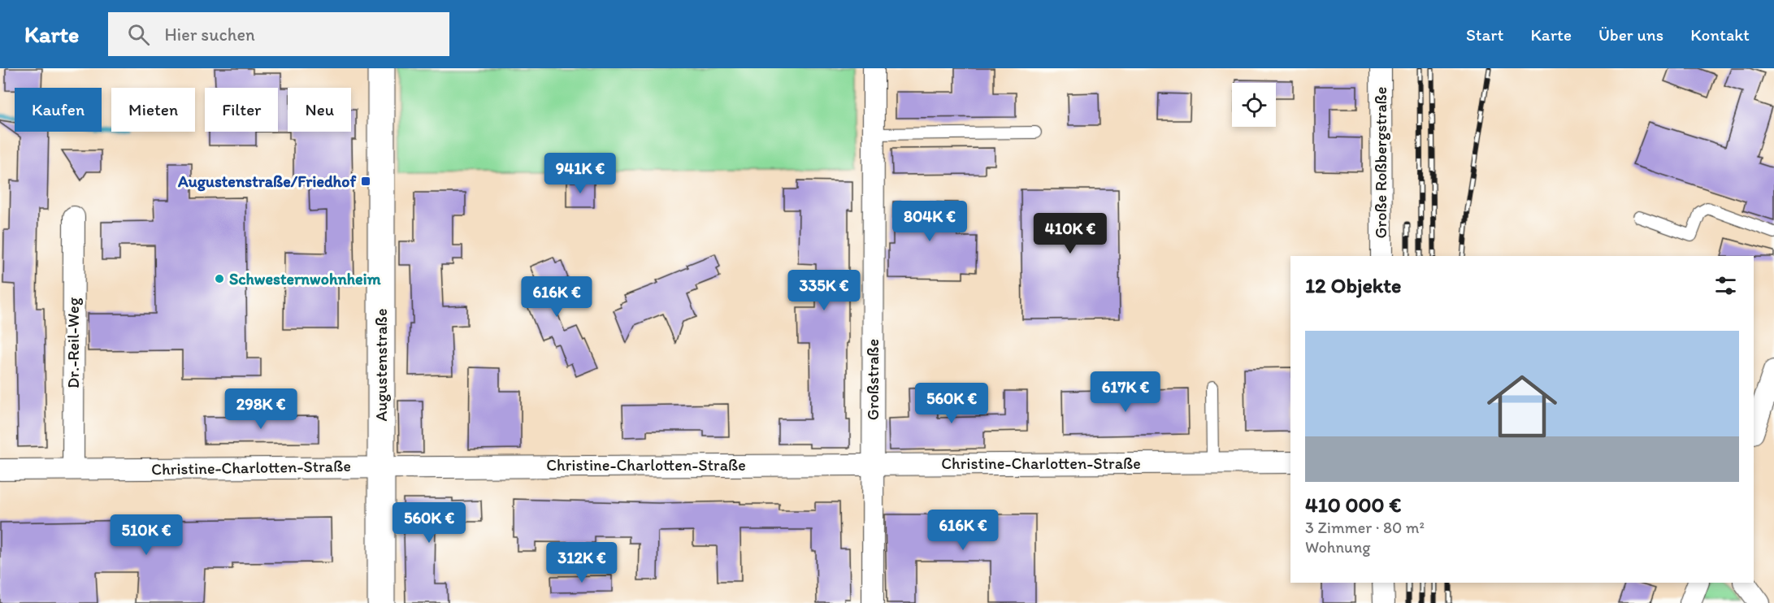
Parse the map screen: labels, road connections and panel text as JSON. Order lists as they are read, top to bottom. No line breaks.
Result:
{"streets":{"street":["Große Roßbergstraße","Dr.-Reil-Weg","Augustenstraße","Großstraße","Christine-Charlotten-Straße"]},"crossings":[["Dr.-Reil-Weg","Christine-Charlotten-Straße"],["Augustenstraße","Christine-Charlotten-Straße"],["Großstraße","Christine-Charlotten-Straße"]],"places":{"transit":["Augustenstraße/Friedhof"],"other":["Schwesternwohnheim"]},"page":{"header":"Karte","search":"Hier suchen","nav":["Start","Karte","Über uns","Kontakt"],"chip":["Kaufen","Mieten","Filter","Neu"],"price":["941K €","804K €","410K €","335K €","616K €","617K €","560K €","298K €","560K €","616K €","510K €","312K €"],"heading":"12 Objekte","list":[{"name":"410 000 €","note":"3 Zimmer · 80 m² · Wohnung"}]}}
